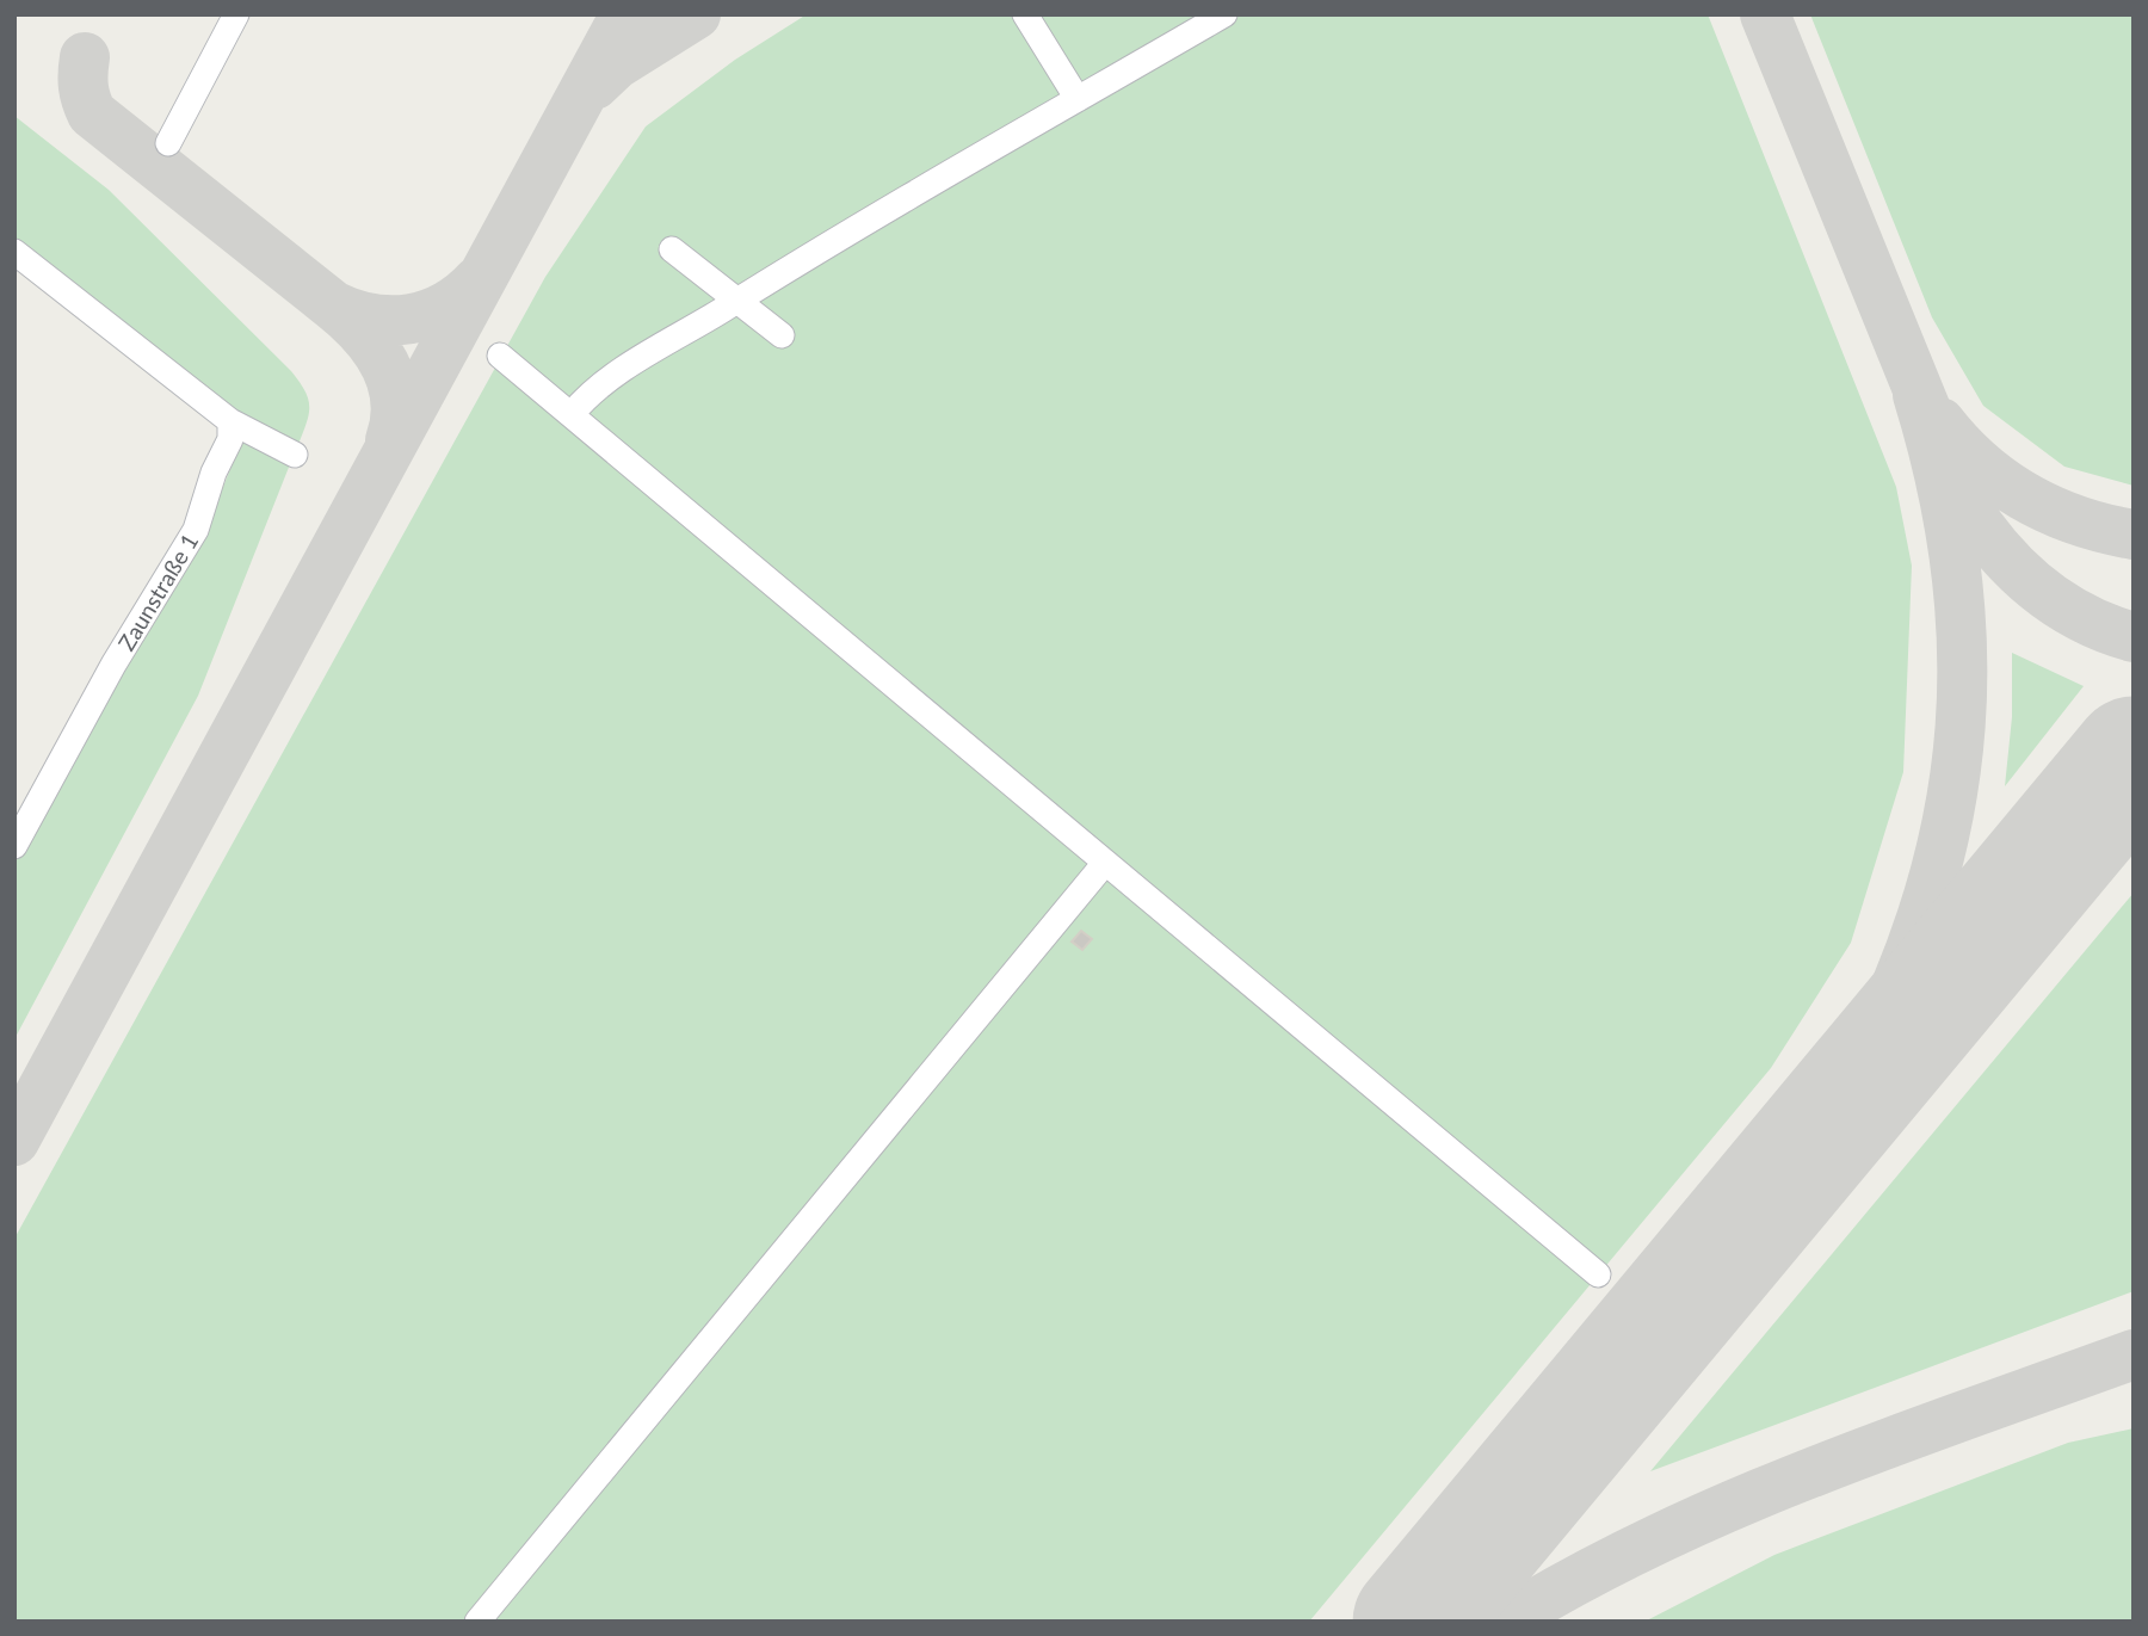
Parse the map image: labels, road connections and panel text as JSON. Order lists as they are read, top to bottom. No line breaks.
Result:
{"streets":{"lane":["Zaunstraße 1"]}}
